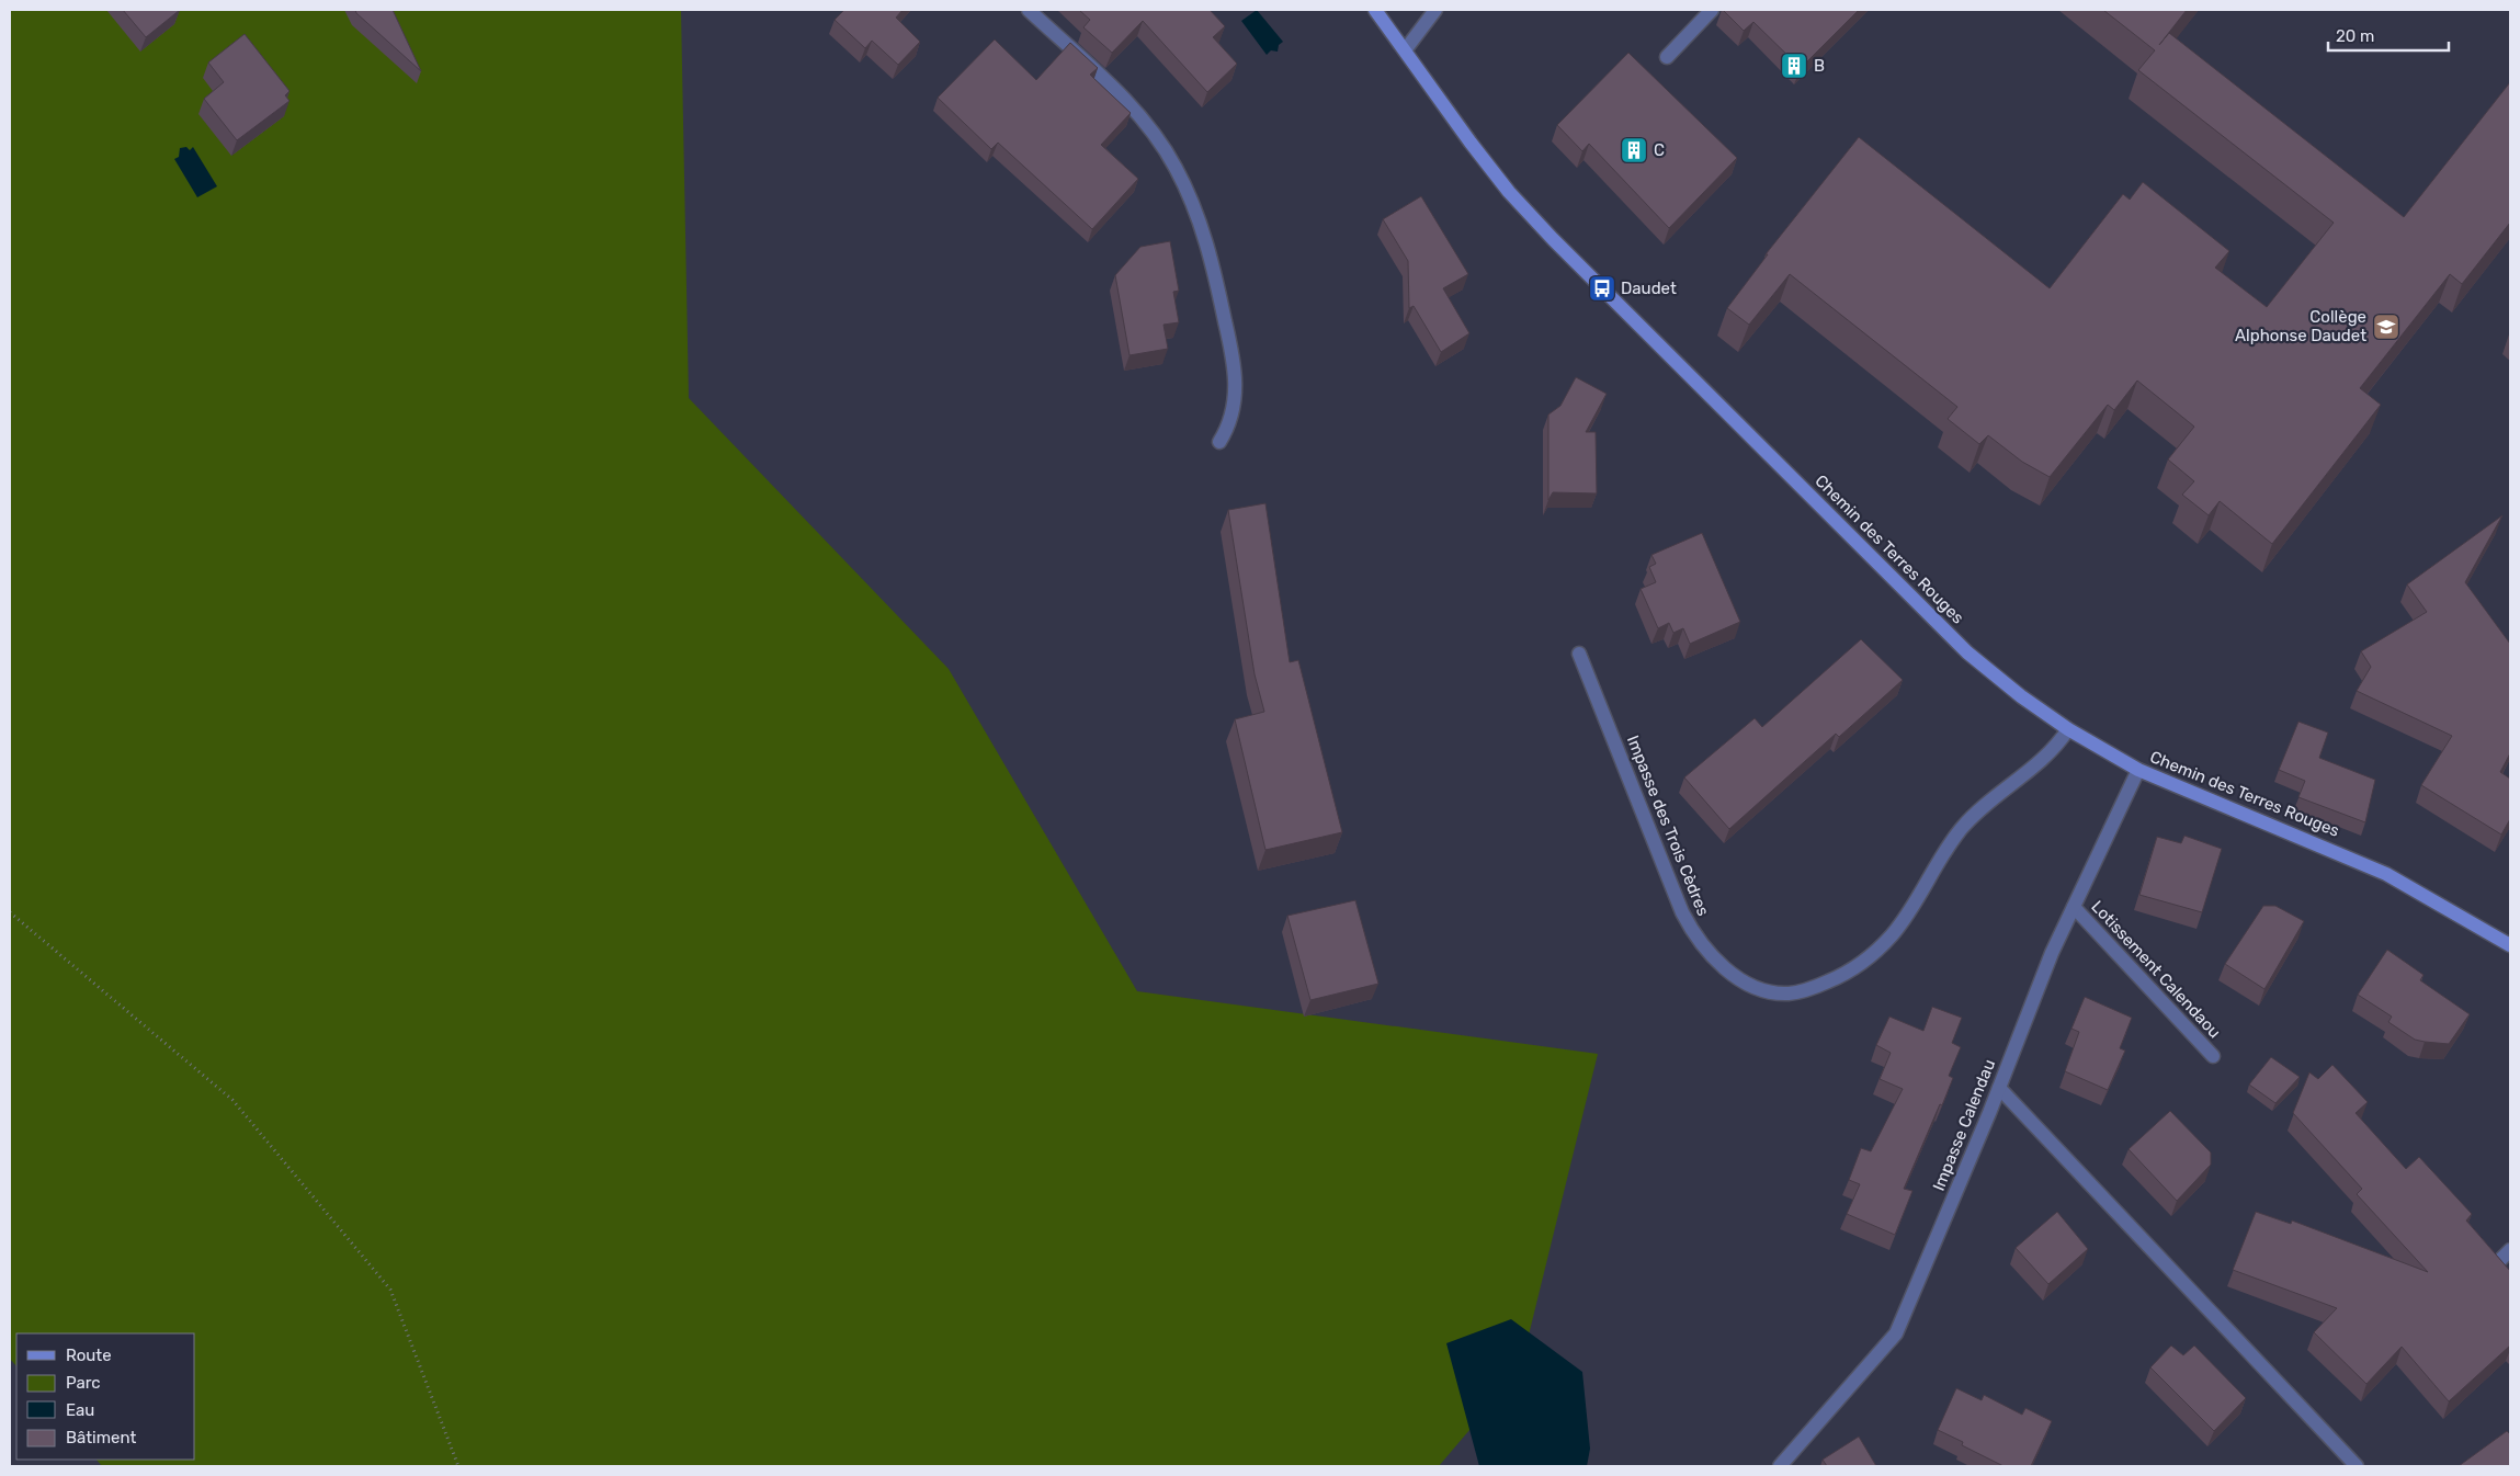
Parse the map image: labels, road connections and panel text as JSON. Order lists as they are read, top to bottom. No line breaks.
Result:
{"streets":{"main road":["Chemin des Terres Rouges"],"street":["Impasse des Trois Cèdres","Lotissement Calendaou","Impasse Calendau"]},"crossings":[["Chemin des Terres Rouges","Impasse des Trois Cèdres"],["Chemin des Terres Rouges","Impasse Calendau"],["Lotissement Calendaou","Impasse Calendau"]],"places":{"building":["B","C"],"bus stop":["Daudet"],"school or university":["Collège Alphonse Daudet"]},"legend":["Route","Parc","Eau","Bâtiment"],"scale_bar":"20 m"}
